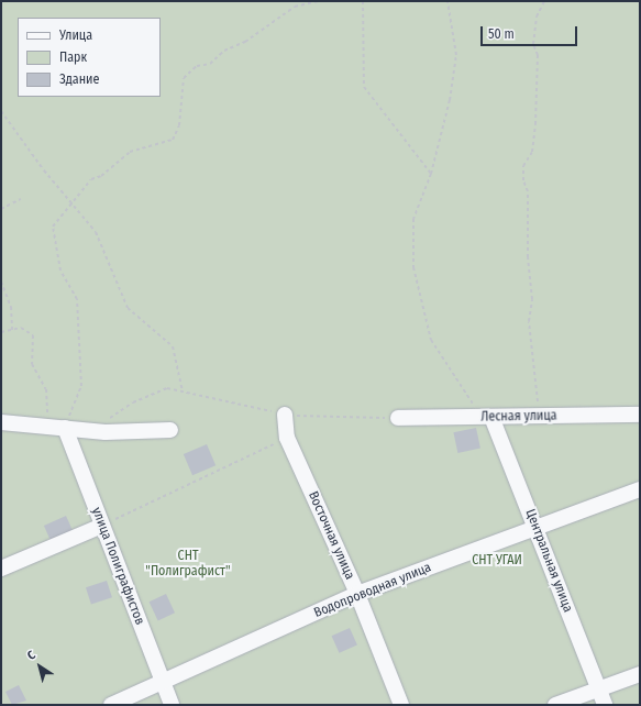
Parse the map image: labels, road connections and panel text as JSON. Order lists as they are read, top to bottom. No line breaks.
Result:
{"streets":{"street":["Лесная улица","Восточная улица","Центральная улица","улица Полиграфистов","Водопроводная улица"]},"crossings":[["Лесная улица","Центральная улица"],["Восточная улица","Водопроводная улица"],["Центральная улица","Водопроводная улица"],["улица Полиграфистов","Водопроводная улица"]],"parks":["СНТ \"Полиграфист\"","СНТ УГАИ"],"legend":["Улица","Парк","Здание"],"scale_bar":"50 m","north":"top left"}
